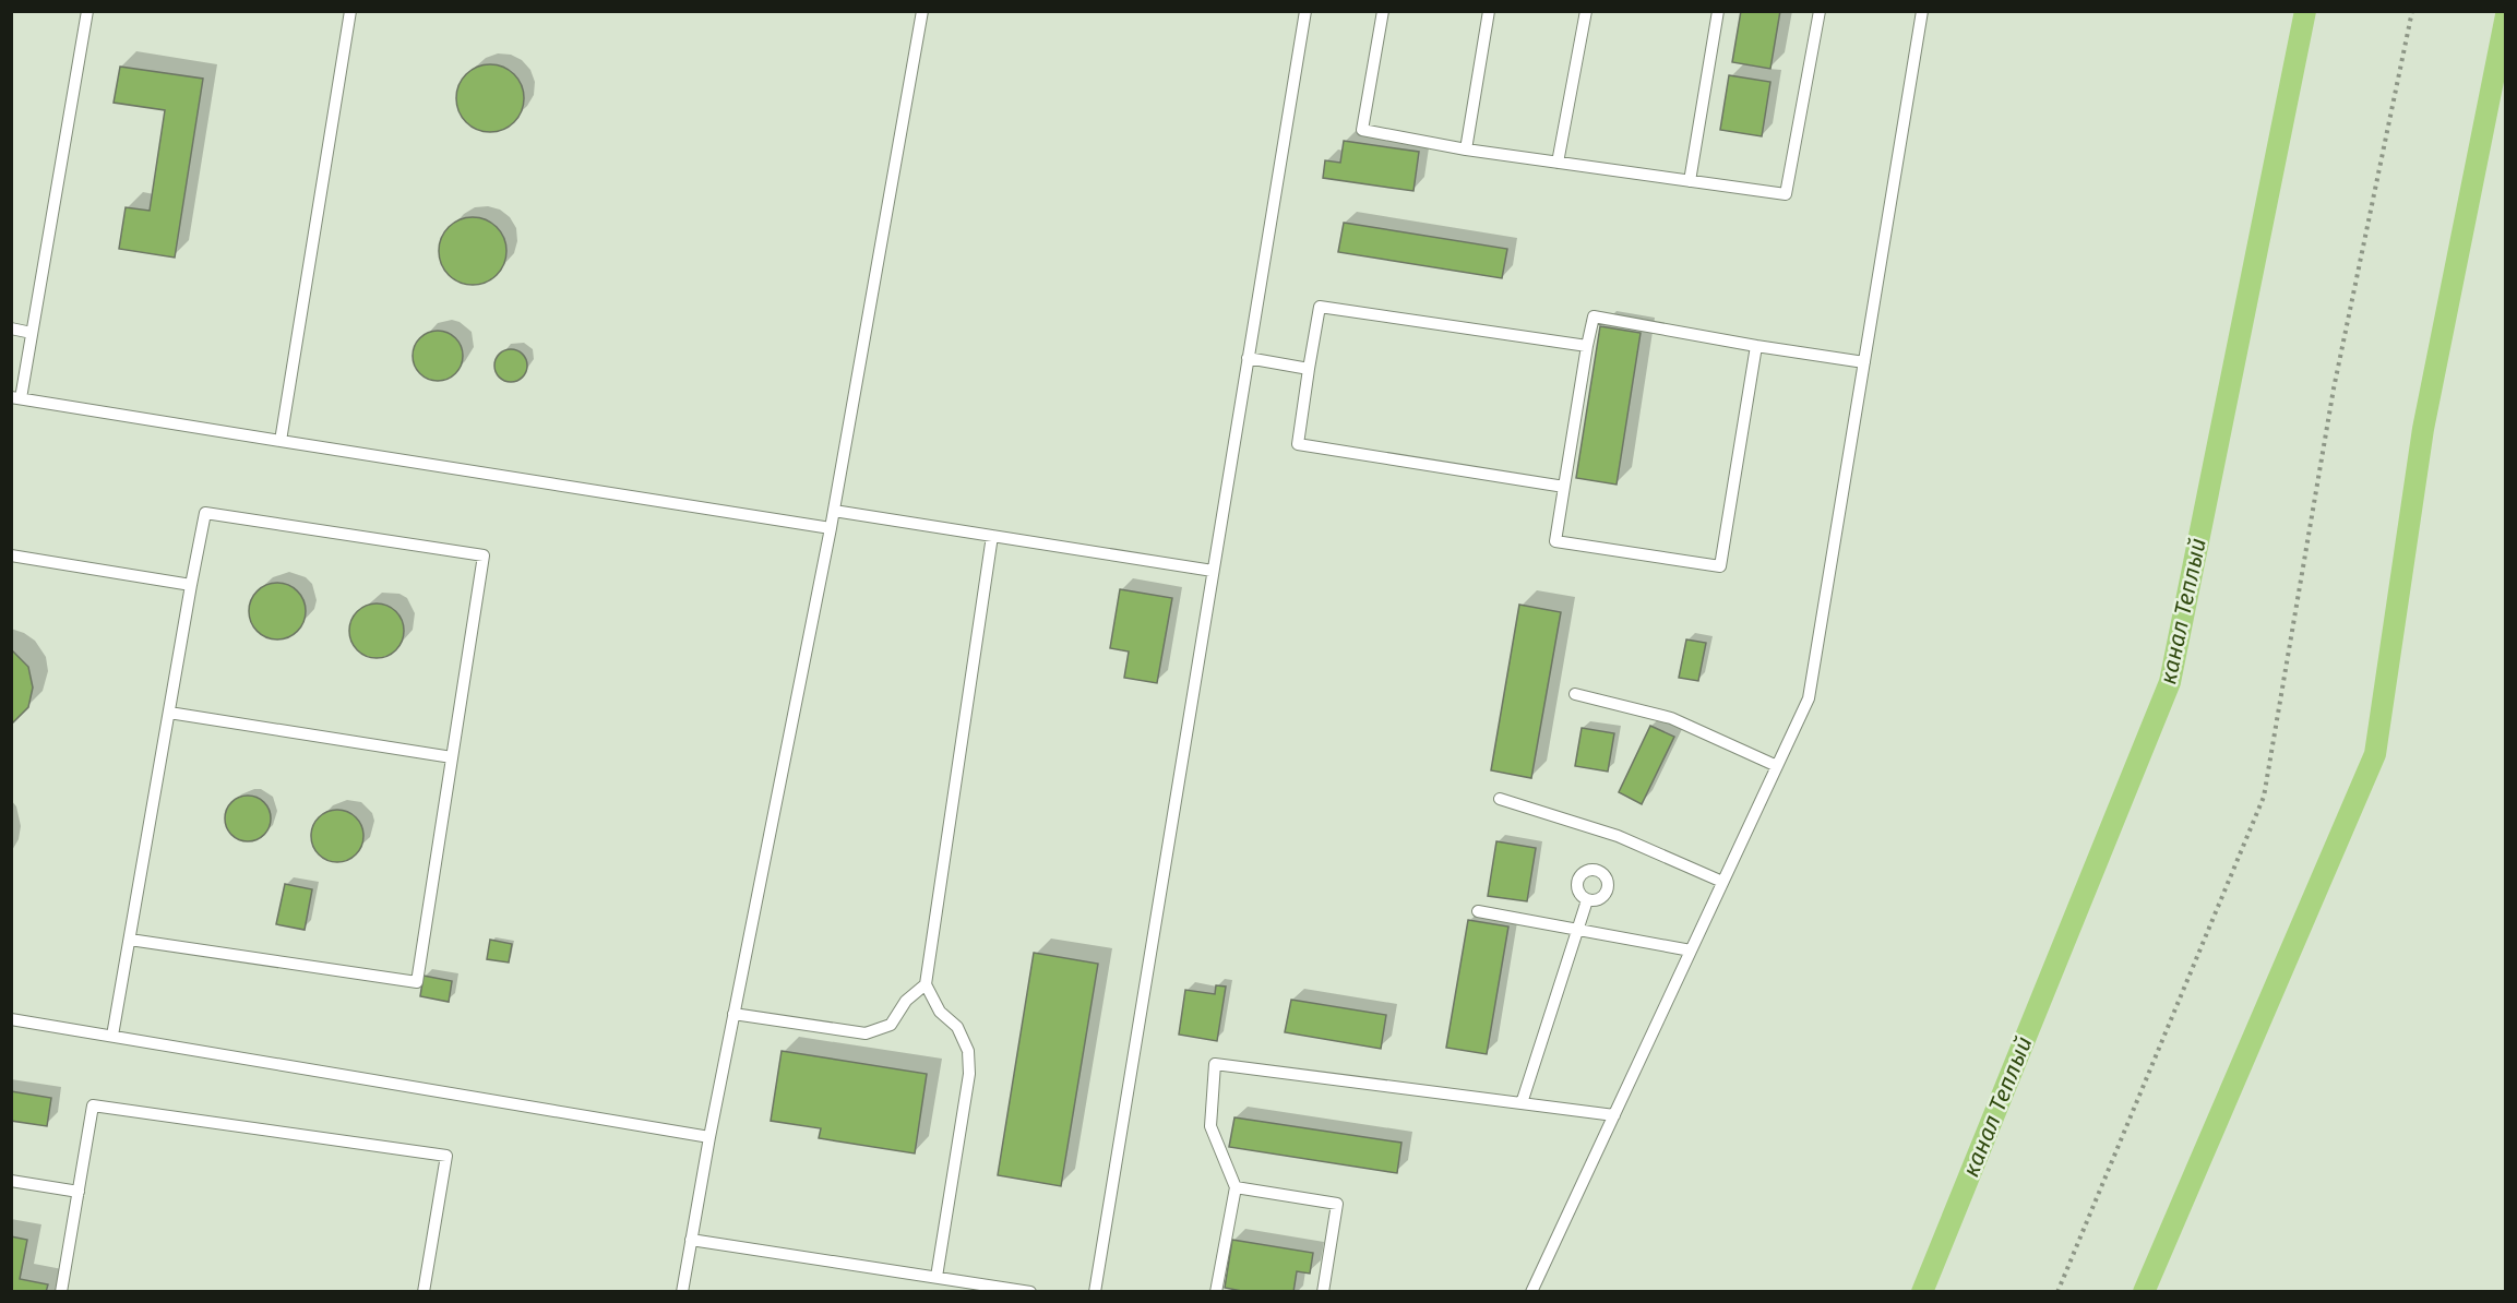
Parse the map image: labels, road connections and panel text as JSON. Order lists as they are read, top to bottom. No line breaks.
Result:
{"water":["канал Теплый"]}
